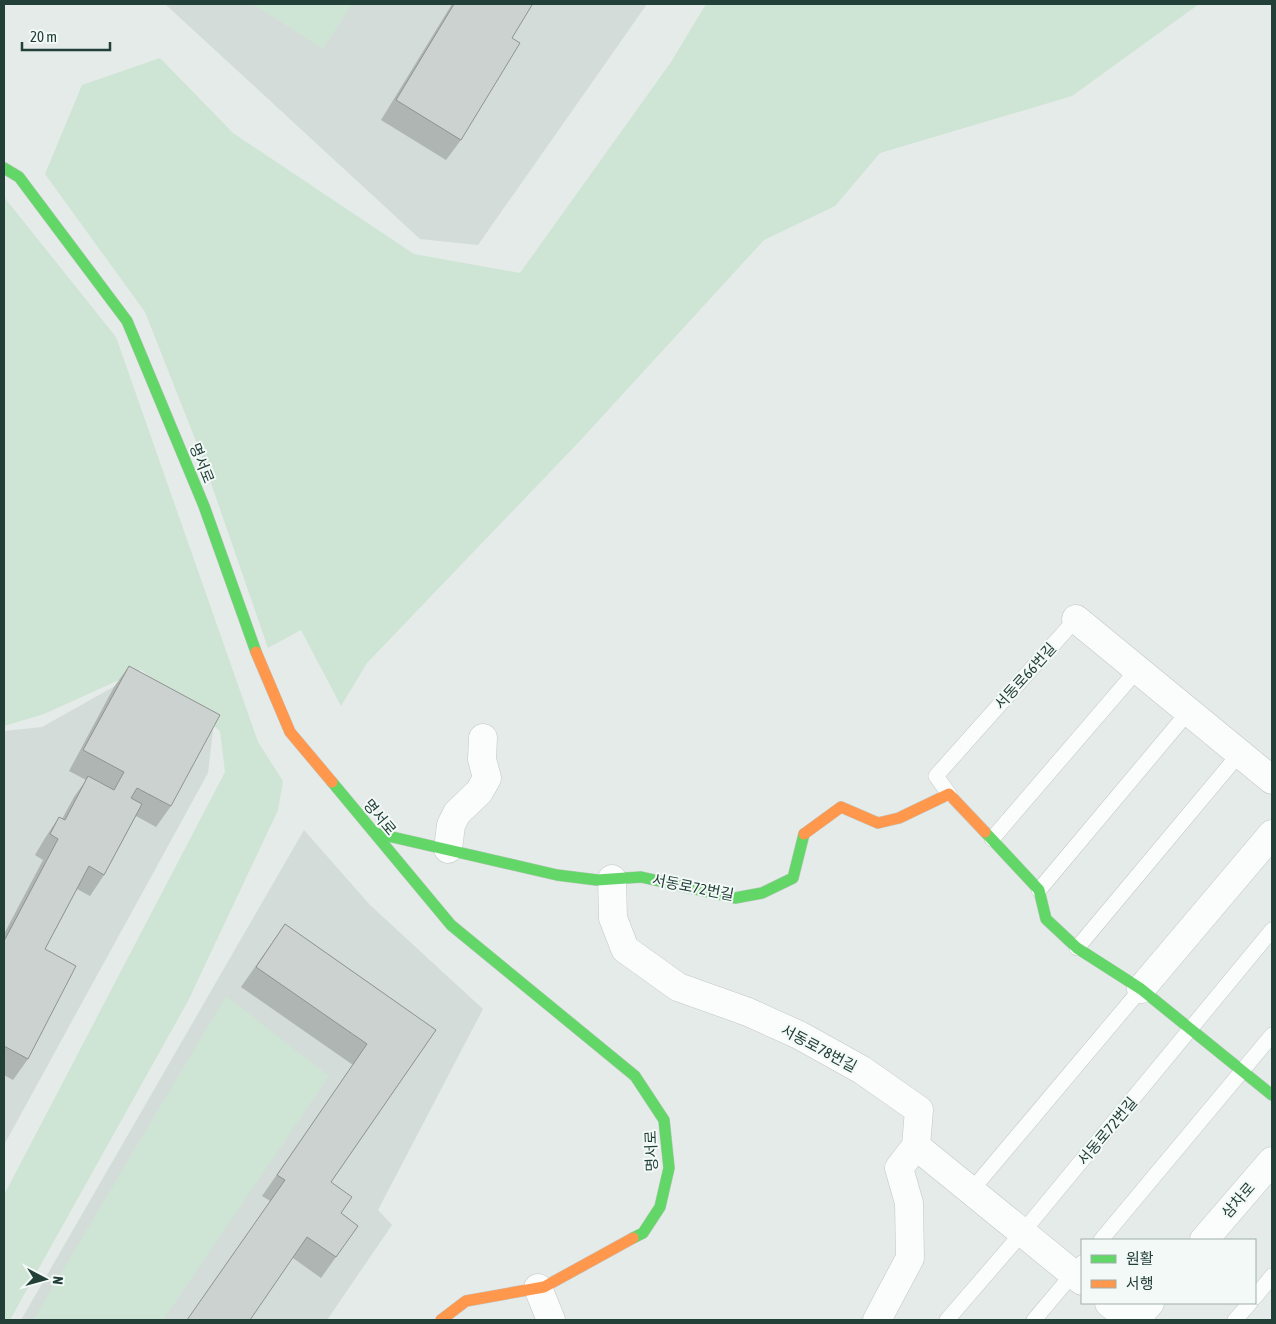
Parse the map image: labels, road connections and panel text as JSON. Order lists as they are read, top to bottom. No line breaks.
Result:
{"streets":{"street":["명서로","서동로66번길","서동로72번길","서동로78번길","삼차로"]},"crossings":[["명서로","서동로72번길"],["서동로66번길","서동로72번길"],["서동로72번길","서동로78번길"]],"legend":["원활","서행"],"scale_bar":"20 m","north":"right"}
